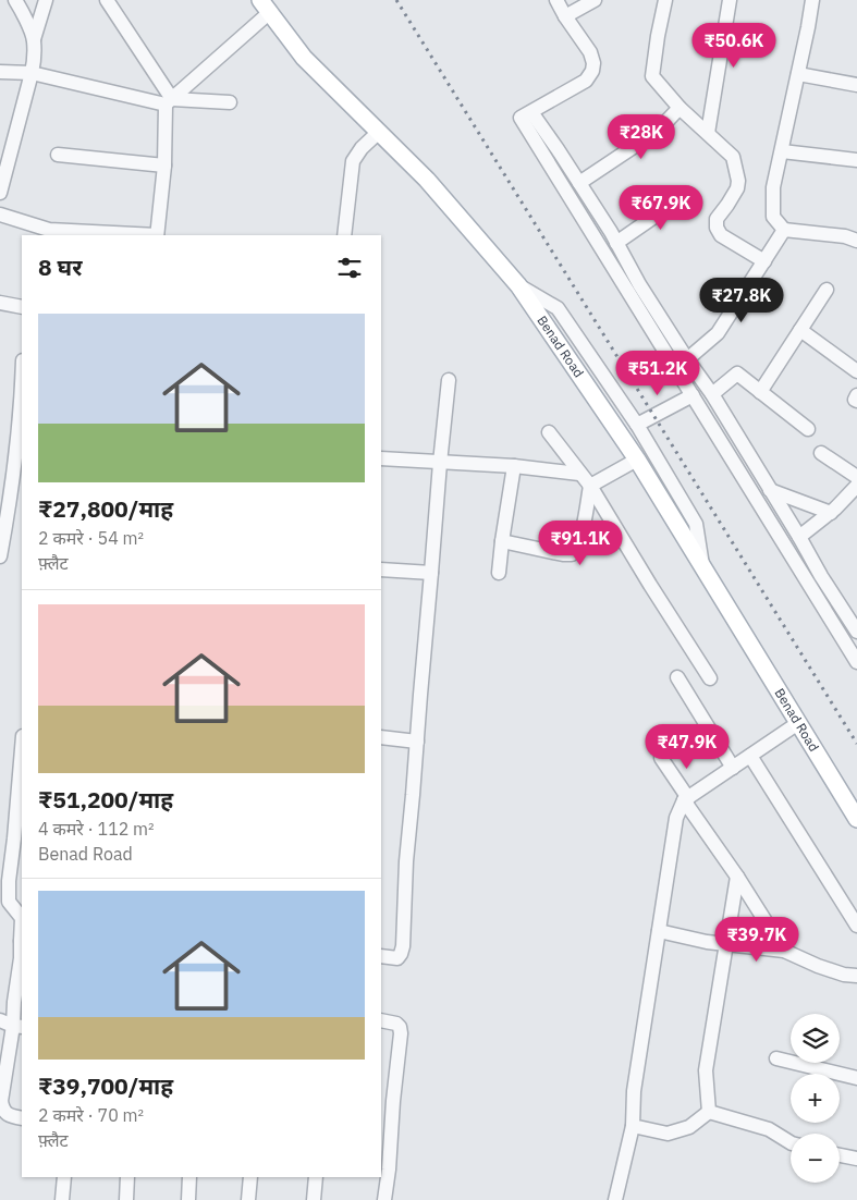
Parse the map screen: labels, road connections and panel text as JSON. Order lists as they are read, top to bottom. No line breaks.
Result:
{"streets":{"main road":["Benad Road"]},"page":{"price":["₹50.6K","₹28K","₹67.9K","₹27.8K","₹51.2K","₹91.1K","₹47.9K","₹39.7K"],"heading":"8 घर","list":[{"name":"₹27,800/माह","note":"2 कमरे · 54 m² · फ़्लैट"},{"name":"₹51,200/माह","note":"4 कमरे · 112 m² · Benad Road"},{"name":"₹39,700/माह","note":"2 कमरे · 70 m² · फ़्लैट"}],"map_buttons":["+","−"]}}
